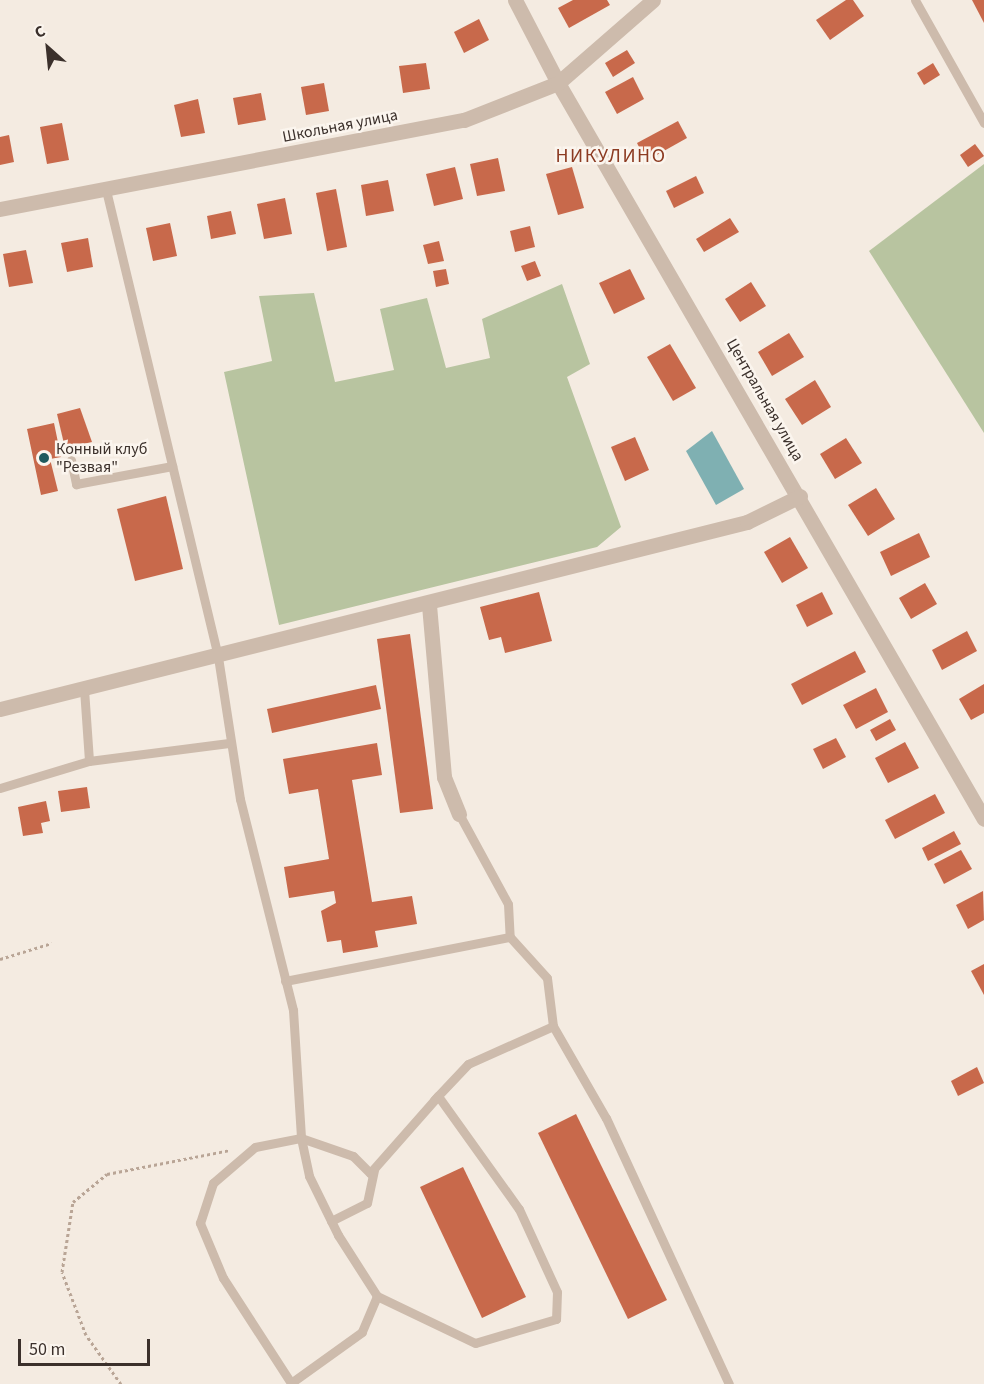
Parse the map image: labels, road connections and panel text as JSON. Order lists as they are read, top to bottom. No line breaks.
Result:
{"streets":{"street":["Школьная улица","Центральная улица"]},"crossings":[["Школьная улица","Центральная улица"]],"districts":["НИКУЛИНО"],"places":["Конный клуб \"Резвая\""],"scale_bar":"50 m","north":"top left"}
